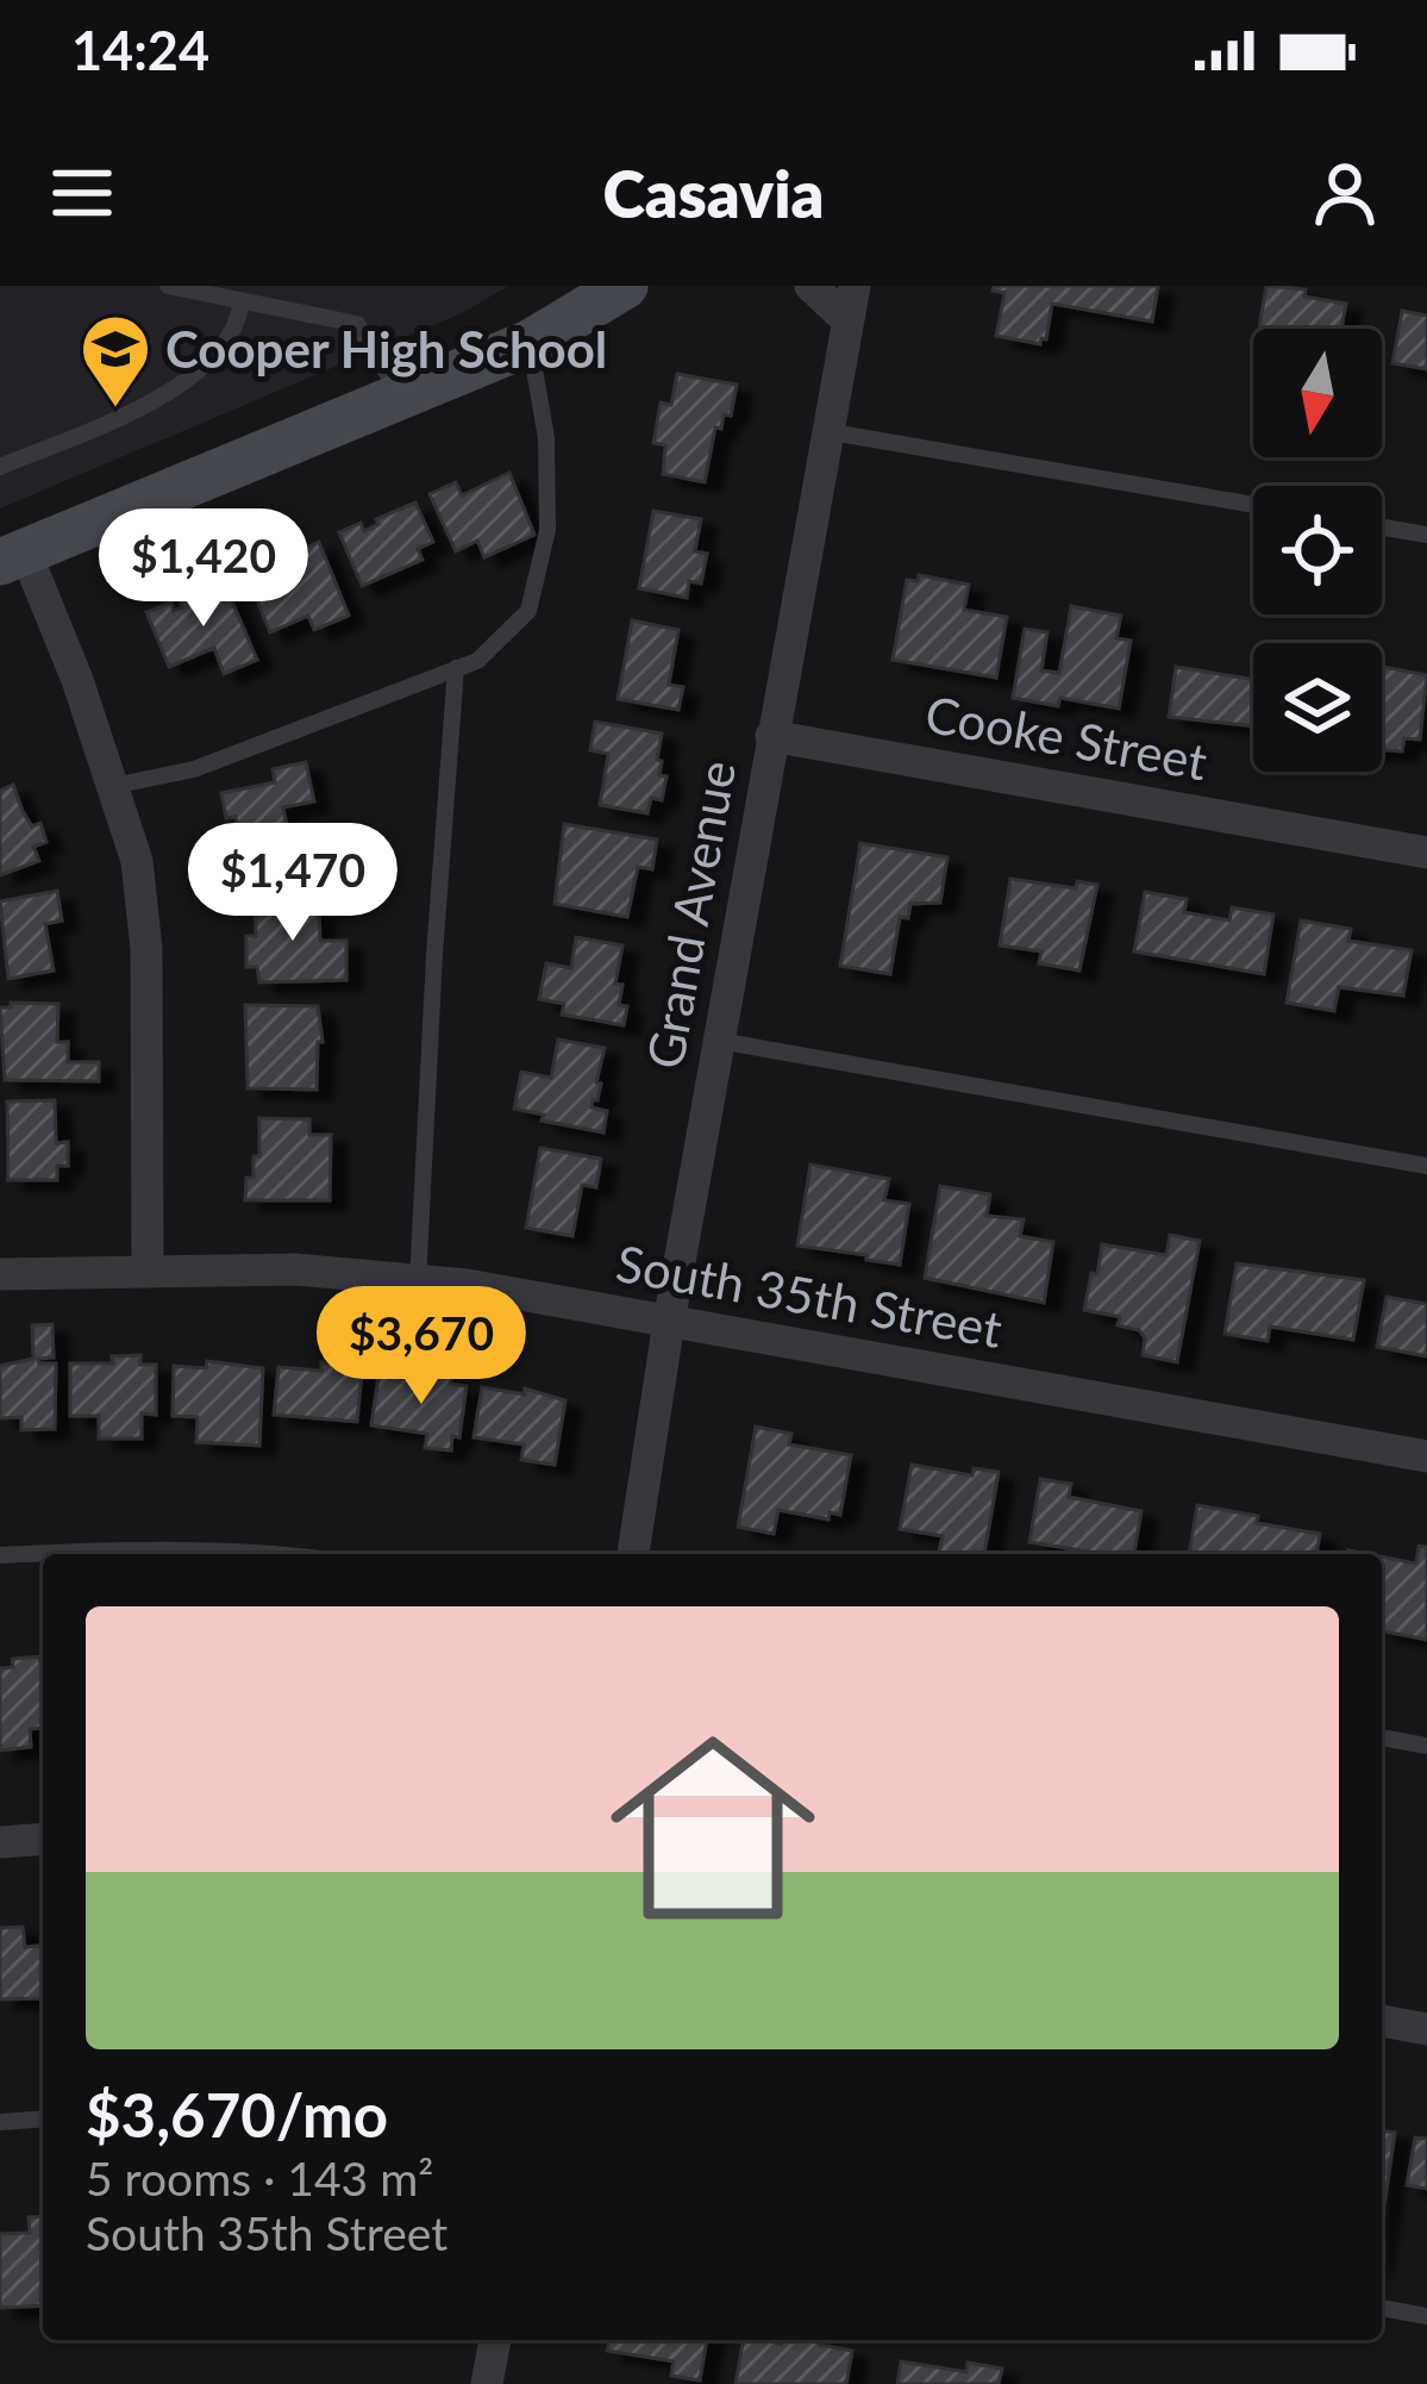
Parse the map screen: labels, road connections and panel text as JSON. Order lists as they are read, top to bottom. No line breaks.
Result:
{"streets":{"street":["Cooke Street","Grand Avenue","South 35th Street"]},"crossings":[["Cooke Street","Grand Avenue"],["Grand Avenue","South 35th Street"]],"places":{"school or university":["Cooper High School"]},"north":"bottom","page":{"status":"14:24","header":"Casavia","price":["$1,420","$1,470","$3,670"],"list":[{"name":"$3,670/mo","note":"5 rooms · 143 m² · South 35th Street"}]}}
